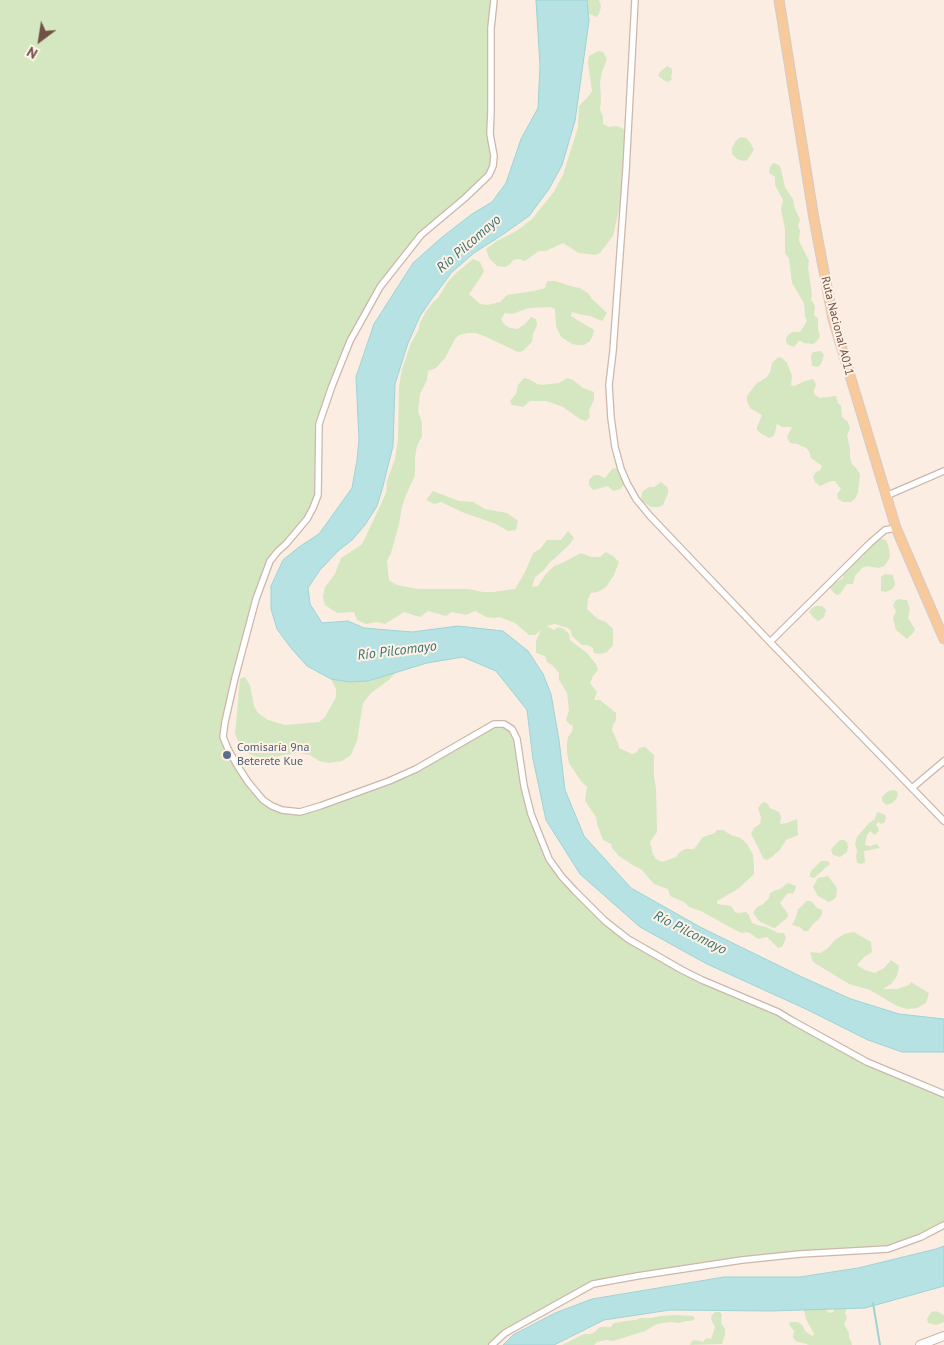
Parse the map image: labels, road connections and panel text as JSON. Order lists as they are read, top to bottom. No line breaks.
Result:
{"streets":{"main road":["Ruta Nacional A011"]},"water":["Río Pilcomayo"],"places":["Comisaría 9na Beterete Kue"],"north":"bottom left"}
